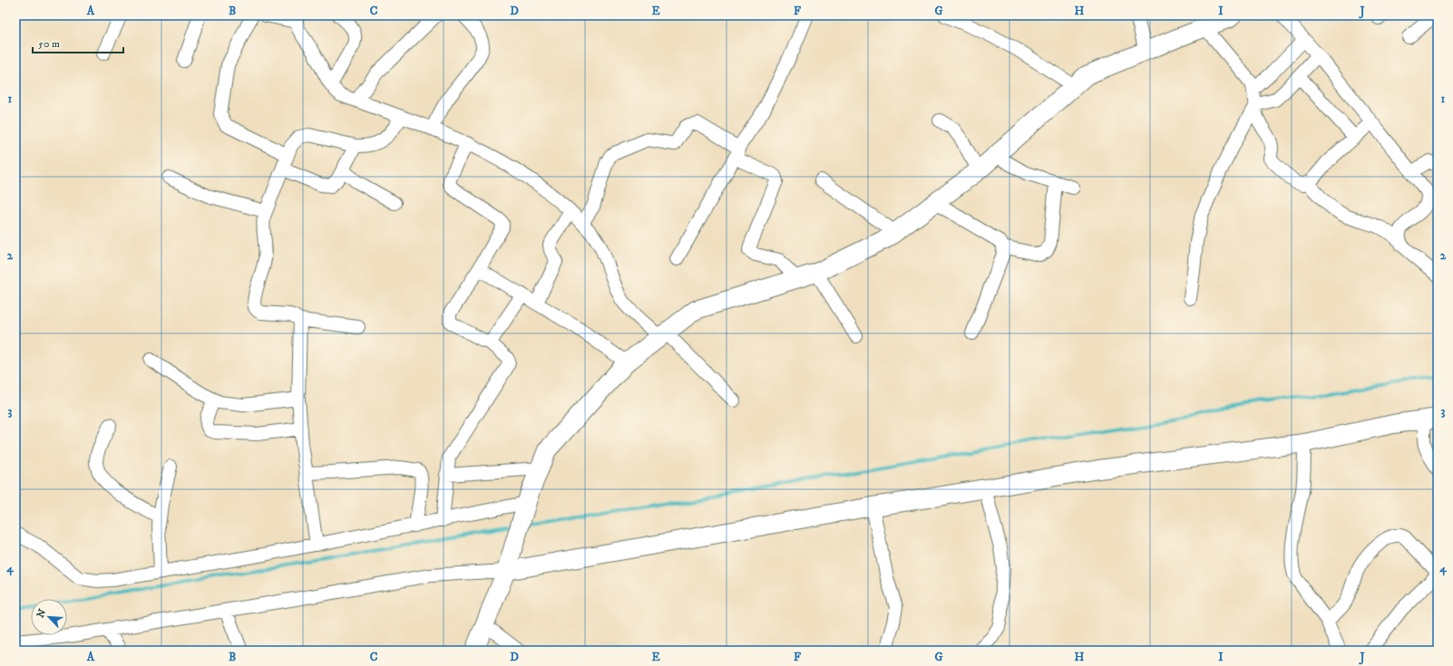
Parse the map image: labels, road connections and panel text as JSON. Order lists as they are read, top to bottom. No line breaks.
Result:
{"scale_bar":"50 m","north":"top left","grid":{"columns":["A","B","C","D","E","F","G","H","I","J"],"rows":["1","2","3","4"]}}
